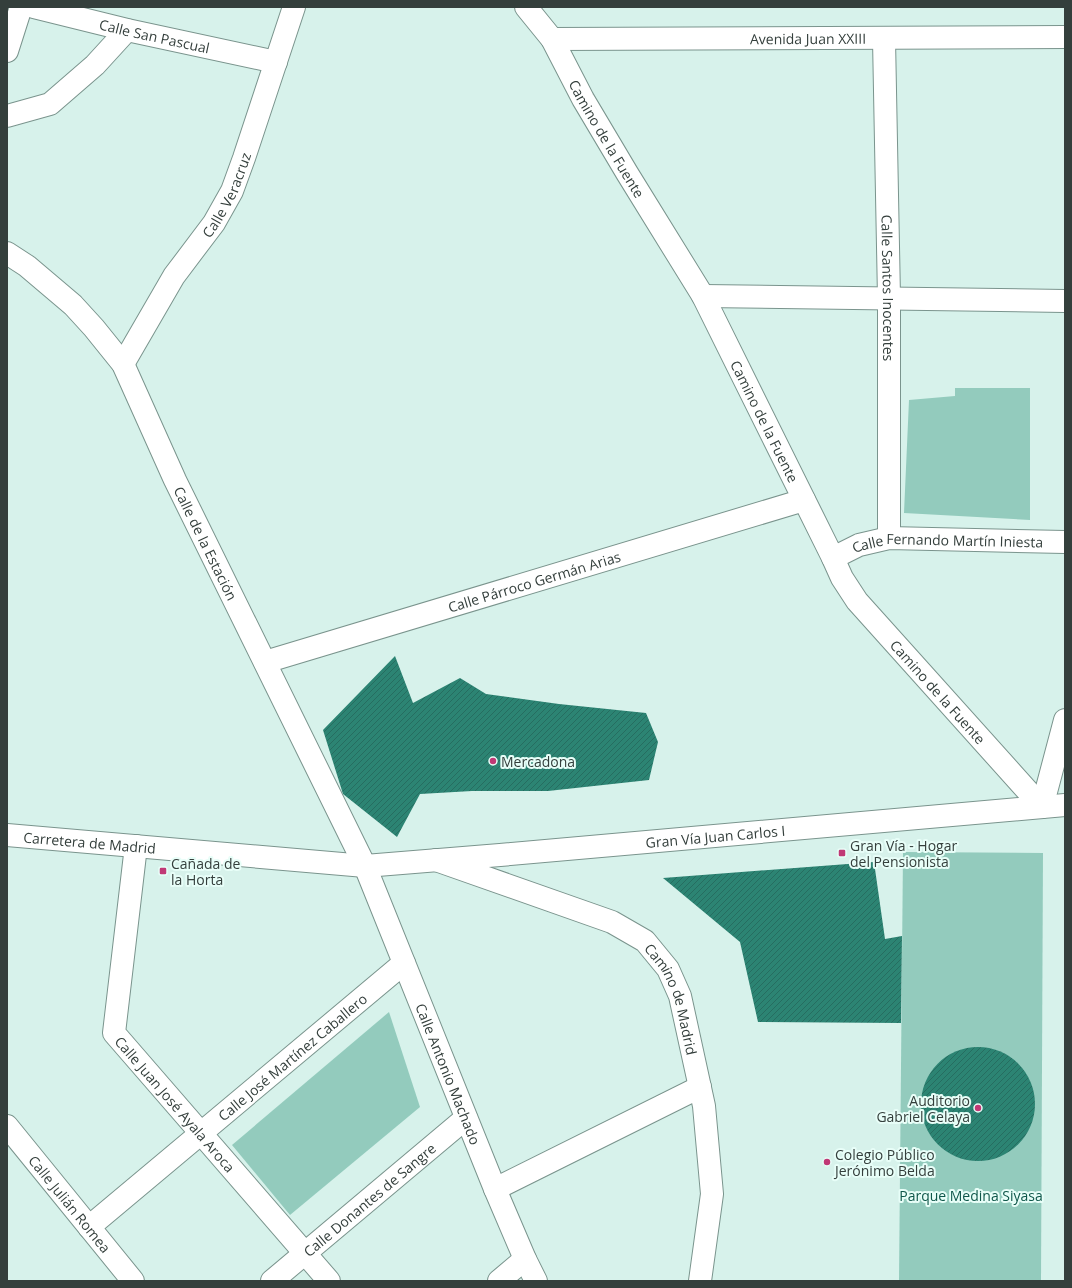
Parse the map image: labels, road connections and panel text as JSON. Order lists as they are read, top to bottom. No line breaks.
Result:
{"streets":{"street":["Calle San Pascual","Avenida Juan XXIII","Camino de la Fuente","Calle Veracruz","Calle Santos Inocentes","Calle de la Estación","Calle Fernando Martín Iniesta","Calle Párroco Germán Arias","Gran Vía Juan Carlos I","Carretera de Madrid","Camino de Madrid","Calle José Martínez Caballero","Calle Antonio Machado","Calle Juan José Ayala Aroca","Calle Donantes de Sangre","Calle Julián Romea"]},"crossings":[["Calle San Pascual","Calle Veracruz"],["Avenida Juan XXIII","Camino de la Fuente"],["Avenida Juan XXIII","Calle Santos Inocentes"],["Camino de la Fuente","Calle Fernando Martín Iniesta"],["Camino de la Fuente","Calle Párroco Germán Arias"],["Camino de la Fuente","Gran Vía Juan Carlos I"],["Calle Veracruz","Calle de la Estación"],["Calle Santos Inocentes","Calle Fernando Martín Iniesta"],["Calle de la Estación","Calle Párroco Germán Arias"],["Calle de la Estación","Gran Vía Juan Carlos I"],["Calle de la Estación","Carretera de Madrid"],["Calle de la Estación","Calle Antonio Machado"],["Gran Vía Juan Carlos I","Carretera de Madrid"],["Gran Vía Juan Carlos I","Camino de Madrid"],["Gran Vía Juan Carlos I","Calle Antonio Machado"],["Carretera de Madrid","Calle Antonio Machado"],["Carretera de Madrid","Calle Juan José Ayala Aroca"],["Calle José Martínez Caballero","Calle Antonio Machado"],["Calle José Martínez Caballero","Calle Juan José Ayala Aroca"],["Calle José Martínez Caballero","Calle Julián Romea"],["Calle Antonio Machado","Calle Donantes de Sangre"],["Calle Juan José Ayala Aroca","Calle Donantes de Sangre"]],"parks":["Parque Medina Siyasa"],"places":{"other":["Mercadona","Auditorio Gabriel Celaya","Colegio Público Jerónimo Belda"],"transit":["Gran Vía - Hogar del Pensionista","Cañada de la Horta"]}}
